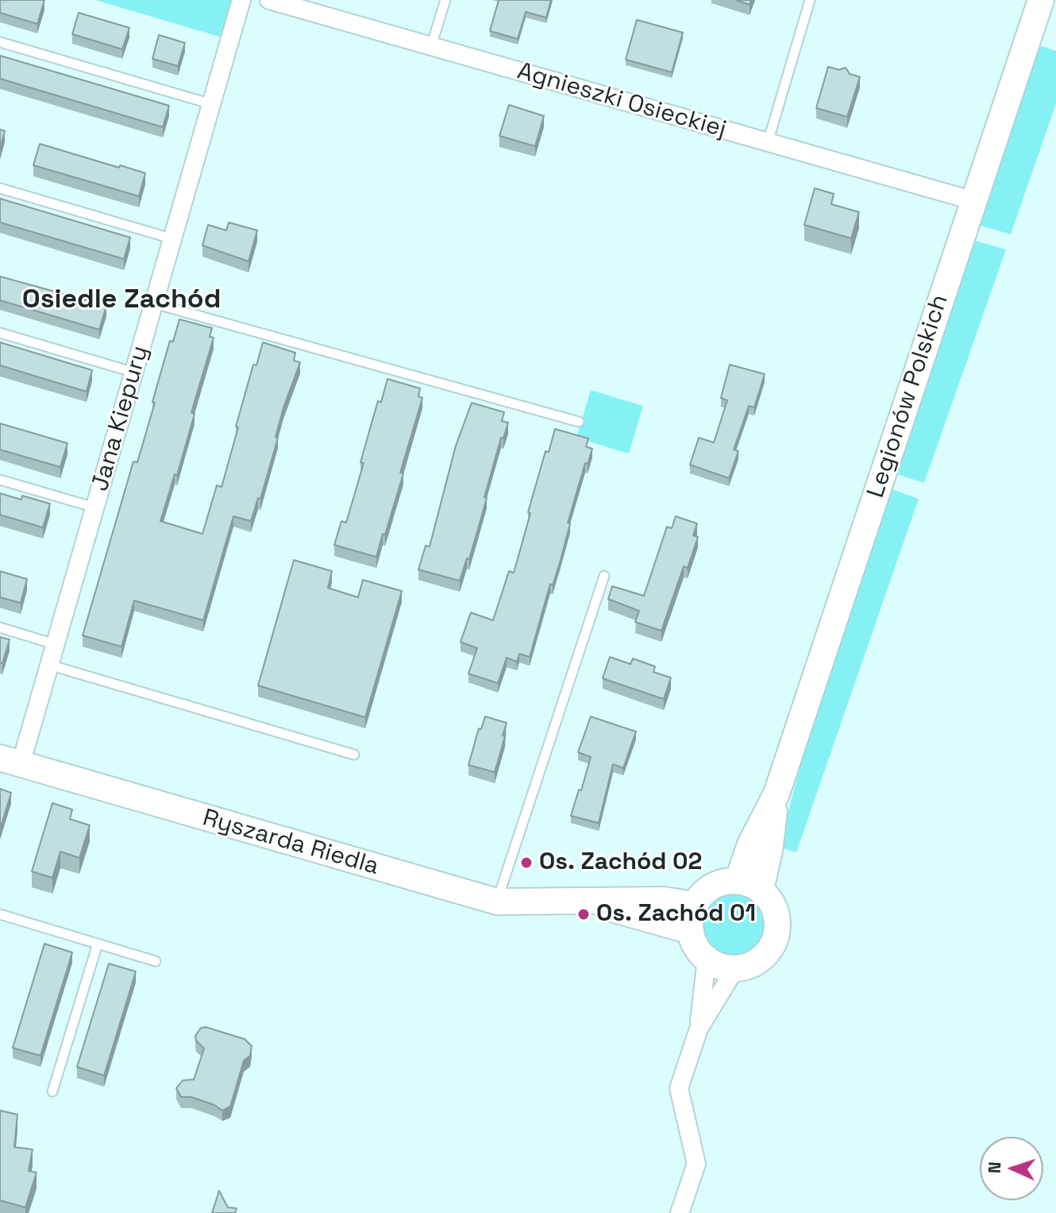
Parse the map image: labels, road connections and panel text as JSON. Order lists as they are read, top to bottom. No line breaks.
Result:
{"streets":{"street":["Agnieszki Osieckiej","Legionów Polskich","Jana Kiepury","Ryszarda Riedla"]},"crossings":[["Agnieszki Osieckiej","Legionów Polskich"],["Legionów Polskich","Ryszarda Riedla"],["Jana Kiepury","Ryszarda Riedla"]],"districts":["Osiedle Zachód"],"places":["Os. Zachód 02","Os. Zachód 01"],"north":"left"}
